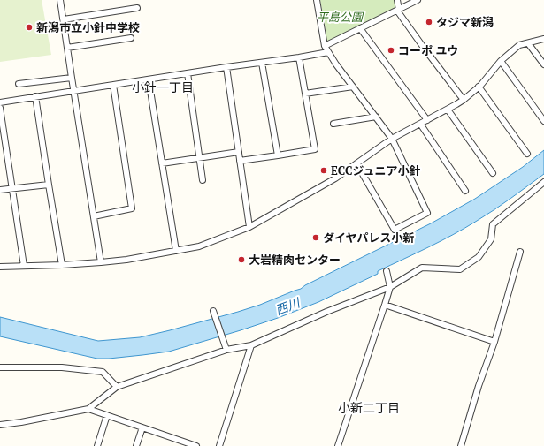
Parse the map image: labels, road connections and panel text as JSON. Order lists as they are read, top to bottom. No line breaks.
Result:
{"districts":["小針一丁目","小新二丁目"],"water":["西川"],"parks":["平島公園"],"places":["タジマ新潟","新潟市立小針中学校","コーポ ユウ","ECCジュニア小針","ダイヤパレス小新","大岩精肉センター"]}
